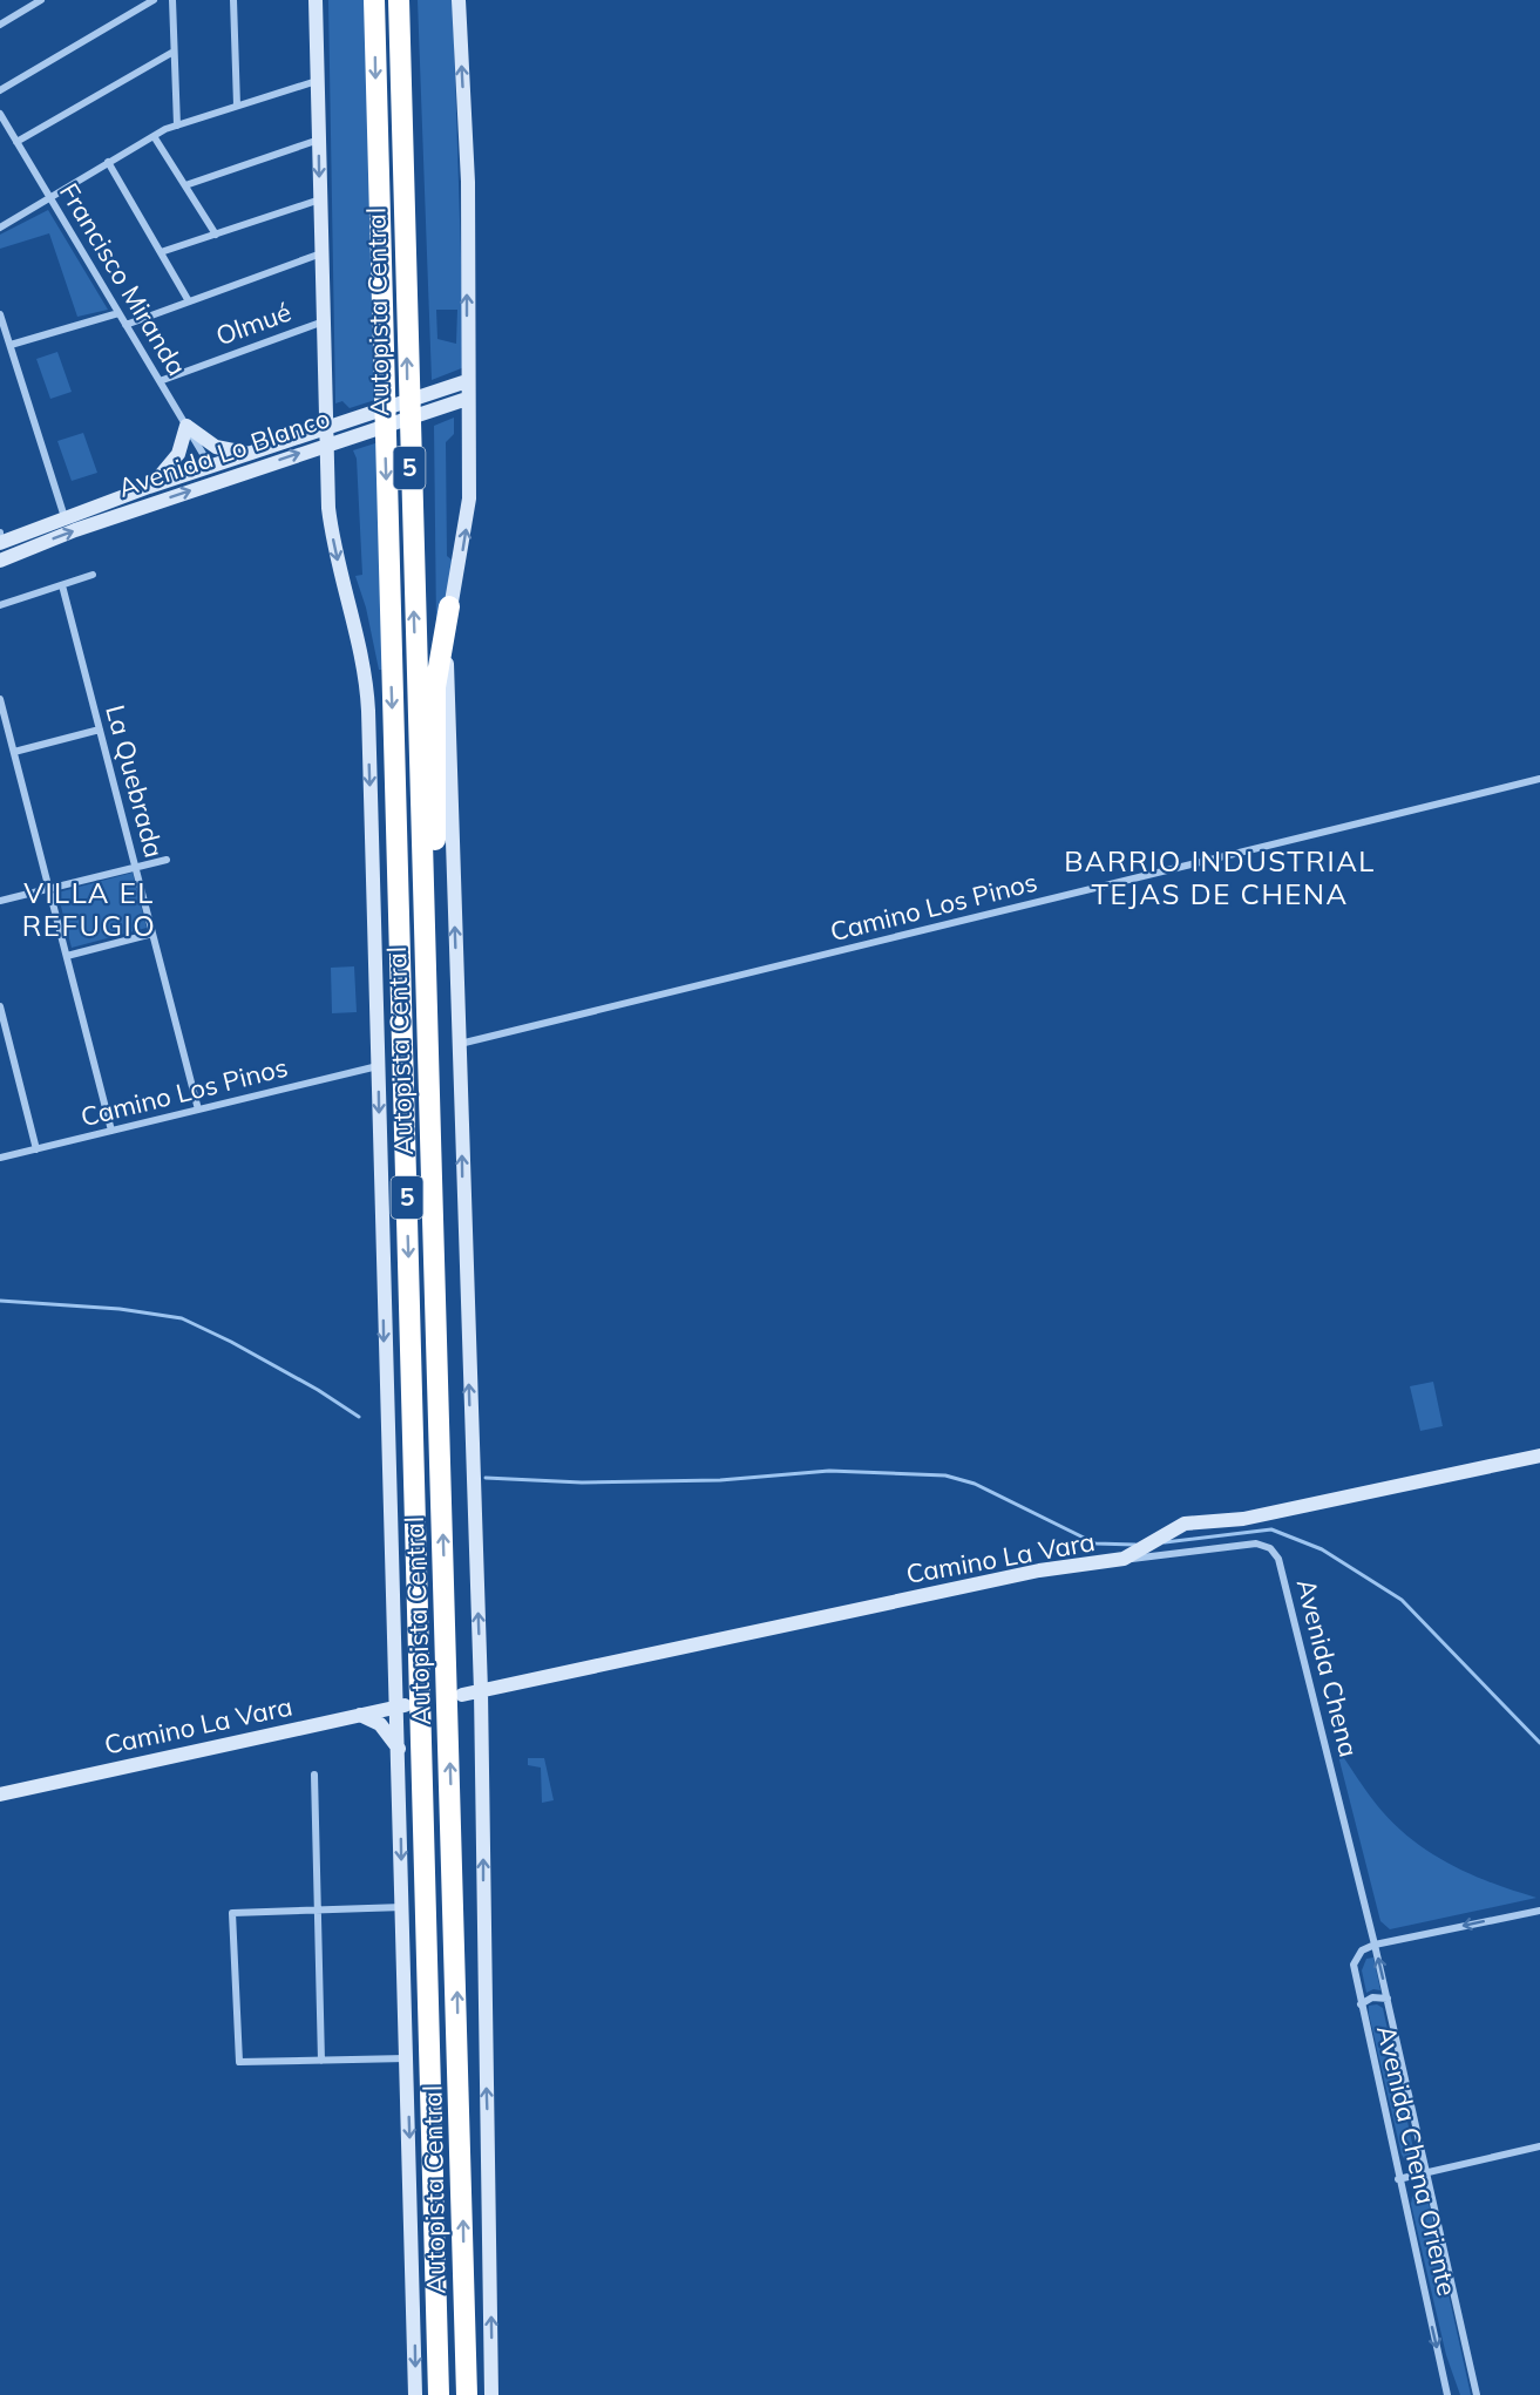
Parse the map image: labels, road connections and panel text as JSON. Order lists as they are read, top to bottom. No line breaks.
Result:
{"streets":{"highway":["Autopista Central","5"],"street":["Francisco Miranda","Olmué","Avenida Lo Blanco","La Quebrada","Camino Los Pinos","Camino La Vara","Avenida Chena","Avenida Chena Oriente"]},"crossings":[["Francisco Miranda","Olmué"],["Francisco Miranda","Avenida Lo Blanco"],["La Quebrada","Camino Los Pinos"],["Camino La Vara","Avenida Chena"],["Avenida Chena","Avenida Chena Oriente"]],"one_way":["Avenida Chena Oriente"],"districts":["BARRIO INDUSTRIAL TEJAS DE CHENA","VILLA EL REFUGIO"]}
